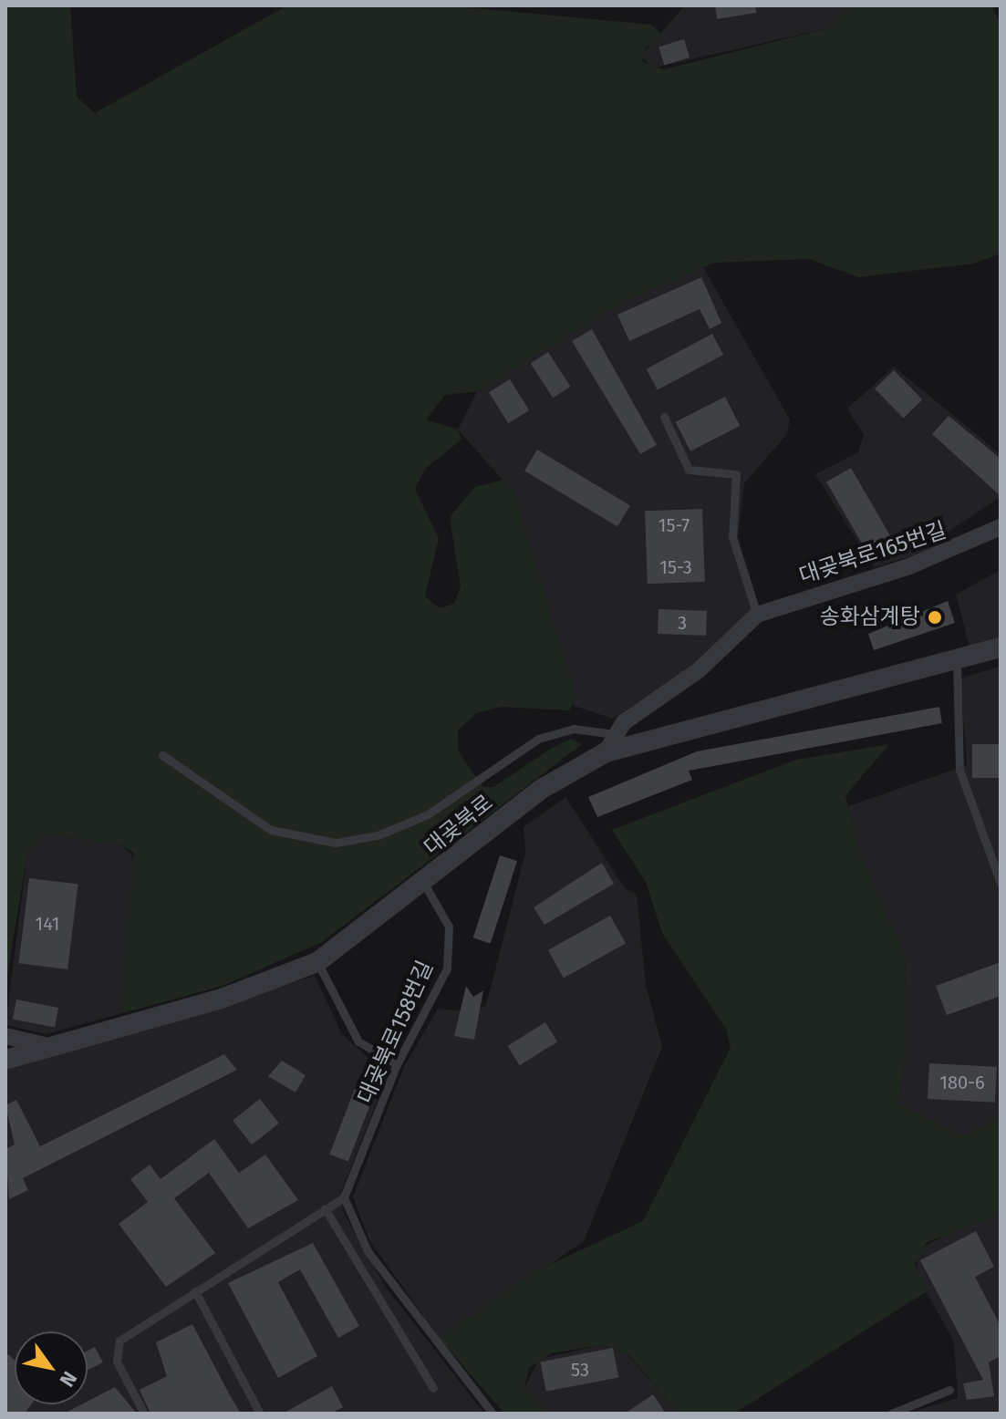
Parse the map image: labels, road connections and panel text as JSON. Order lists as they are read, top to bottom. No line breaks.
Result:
{"streets":{"street":["대곶북로165번길","대곶북로"],"lane":["대곶북로158번길"]},"crossings":[["대곶북로165번길","대곶북로"],["대곶북로","대곶북로158번길"]],"places":["송화삼계탕"],"house_numbers":["15-7","15-3","3","141","180-6","53"],"north":"bottom right"}
